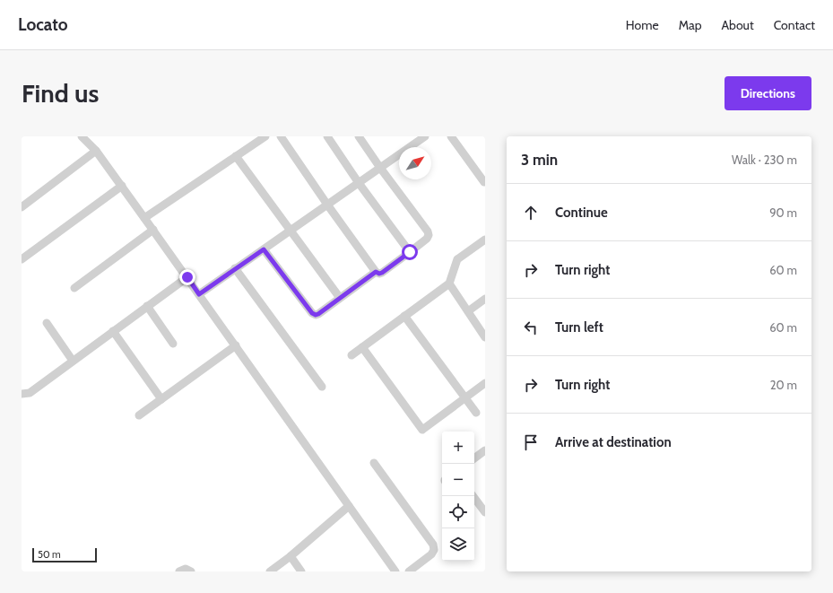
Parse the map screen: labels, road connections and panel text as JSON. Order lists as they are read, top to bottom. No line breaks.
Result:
{"scale_bar":"50 m","north":"top right","page":{"header":"Locato","nav":["Home","Map","About","Contact"],"buttons":"Directions","title":"Find us","heading":["3 min","Walk · 230 m"],"list":[["Continue","90 m"],["Turn right","60 m"],["Turn left","60 m"],["Turn right","20 m"],"Arrive at destination"],"map_buttons":["+","−"],"scale":"50 m"}}
